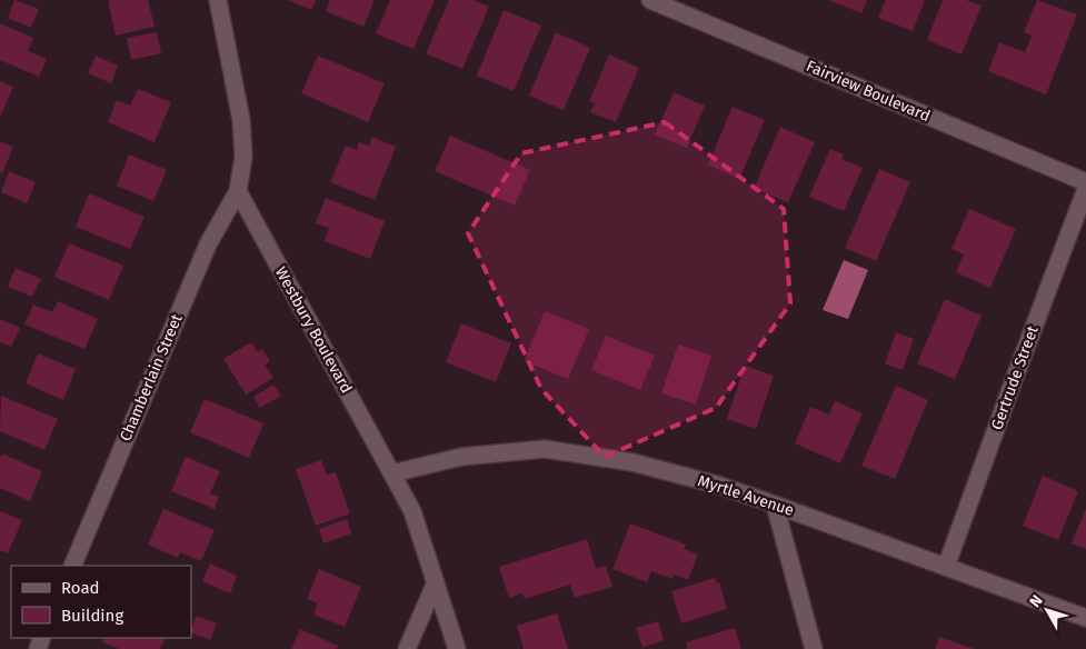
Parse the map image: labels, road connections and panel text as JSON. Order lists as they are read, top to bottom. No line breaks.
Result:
{"streets":{"street":["Fairview Boulevard","Westbury Boulevard","Chamberlain Street","Gertrude Street","Myrtle Avenue"]},"crossings":[["Westbury Boulevard","Chamberlain Street"],["Westbury Boulevard","Myrtle Avenue"],["Gertrude Street","Myrtle Avenue"]],"legend":["Road","Building"],"north":"top left"}
